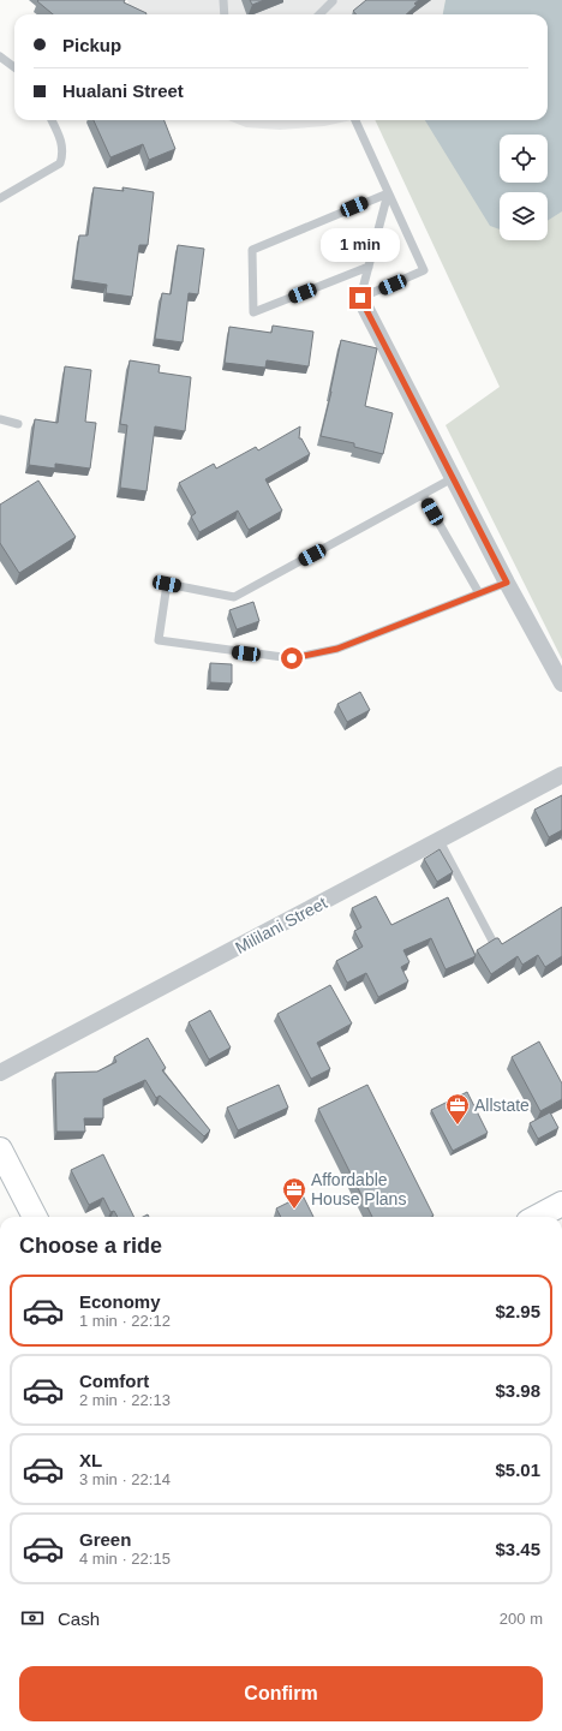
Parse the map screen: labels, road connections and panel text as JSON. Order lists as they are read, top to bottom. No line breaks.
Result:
{"streets":{"street":["Mililani Street"]},"places":{"office":["Allstate","Affordable House Plans"]},"page":{"banner":["Pickup","Hualani Street"],"bubble":"1 min","heading":"Choose a ride","list":[{"name":"Economy","note":"1 min · 22:12","value":"$2.95"},{"name":"Comfort","note":"2 min · 22:13","value":"$3.98"},{"name":"XL","note":"3 min · 22:14","value":"$5.01"},{"name":"Green","note":"4 min · 22:15","value":"$3.45"}],"pay":["Cash","200 m"],"buttons":"Confirm"}}
